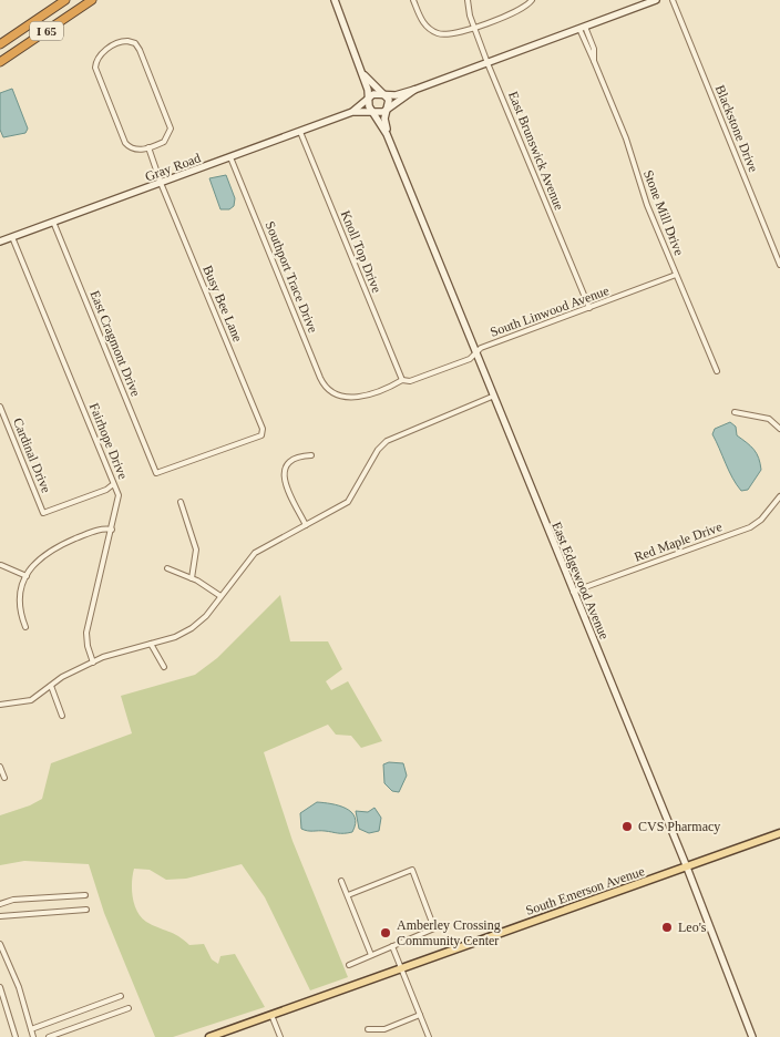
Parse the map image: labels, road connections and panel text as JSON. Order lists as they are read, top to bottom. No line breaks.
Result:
{"streets":{"highway":["I 65"],"main road":["Gray Road","East Edgewood Avenue","South Emerson Avenue"],"street":["Blackstone Drive","East Brunswick Avenue","Stone Mill Drive","Knoll Top Drive","Southport Trace Drive","Busy Bee Lane","South Linwood Avenue","East Cragmont Drive","Fairhope Drive","Cardinal Drive","Red Maple Drive"]},"crossings":[["East Brunswick Avenue","South Linwood Avenue"],["Gray Road","Knoll Top Drive"],["Gray Road","Southport Trace Drive"],["Gray Road","Busy Bee Lane"],["Gray Road","East Cragmont Drive"],["Gray Road","Fairhope Drive"],["Gray Road","East Edgewood Avenue"],["Stone Mill Drive","South Linwood Avenue"],["Knoll Top Drive","South Linwood Avenue"],["Southport Trace Drive","South Linwood Avenue"],["Busy Bee Lane","East Cragmont Drive"],["South Linwood Avenue","East Edgewood Avenue"],["Fairhope Drive","Cardinal Drive"],["Red Maple Drive","East Edgewood Avenue"],["East Edgewood Avenue","South Emerson Avenue"]],"places":["CVS Pharmacy","Leo's","Amberley Crossing Community Center"]}
